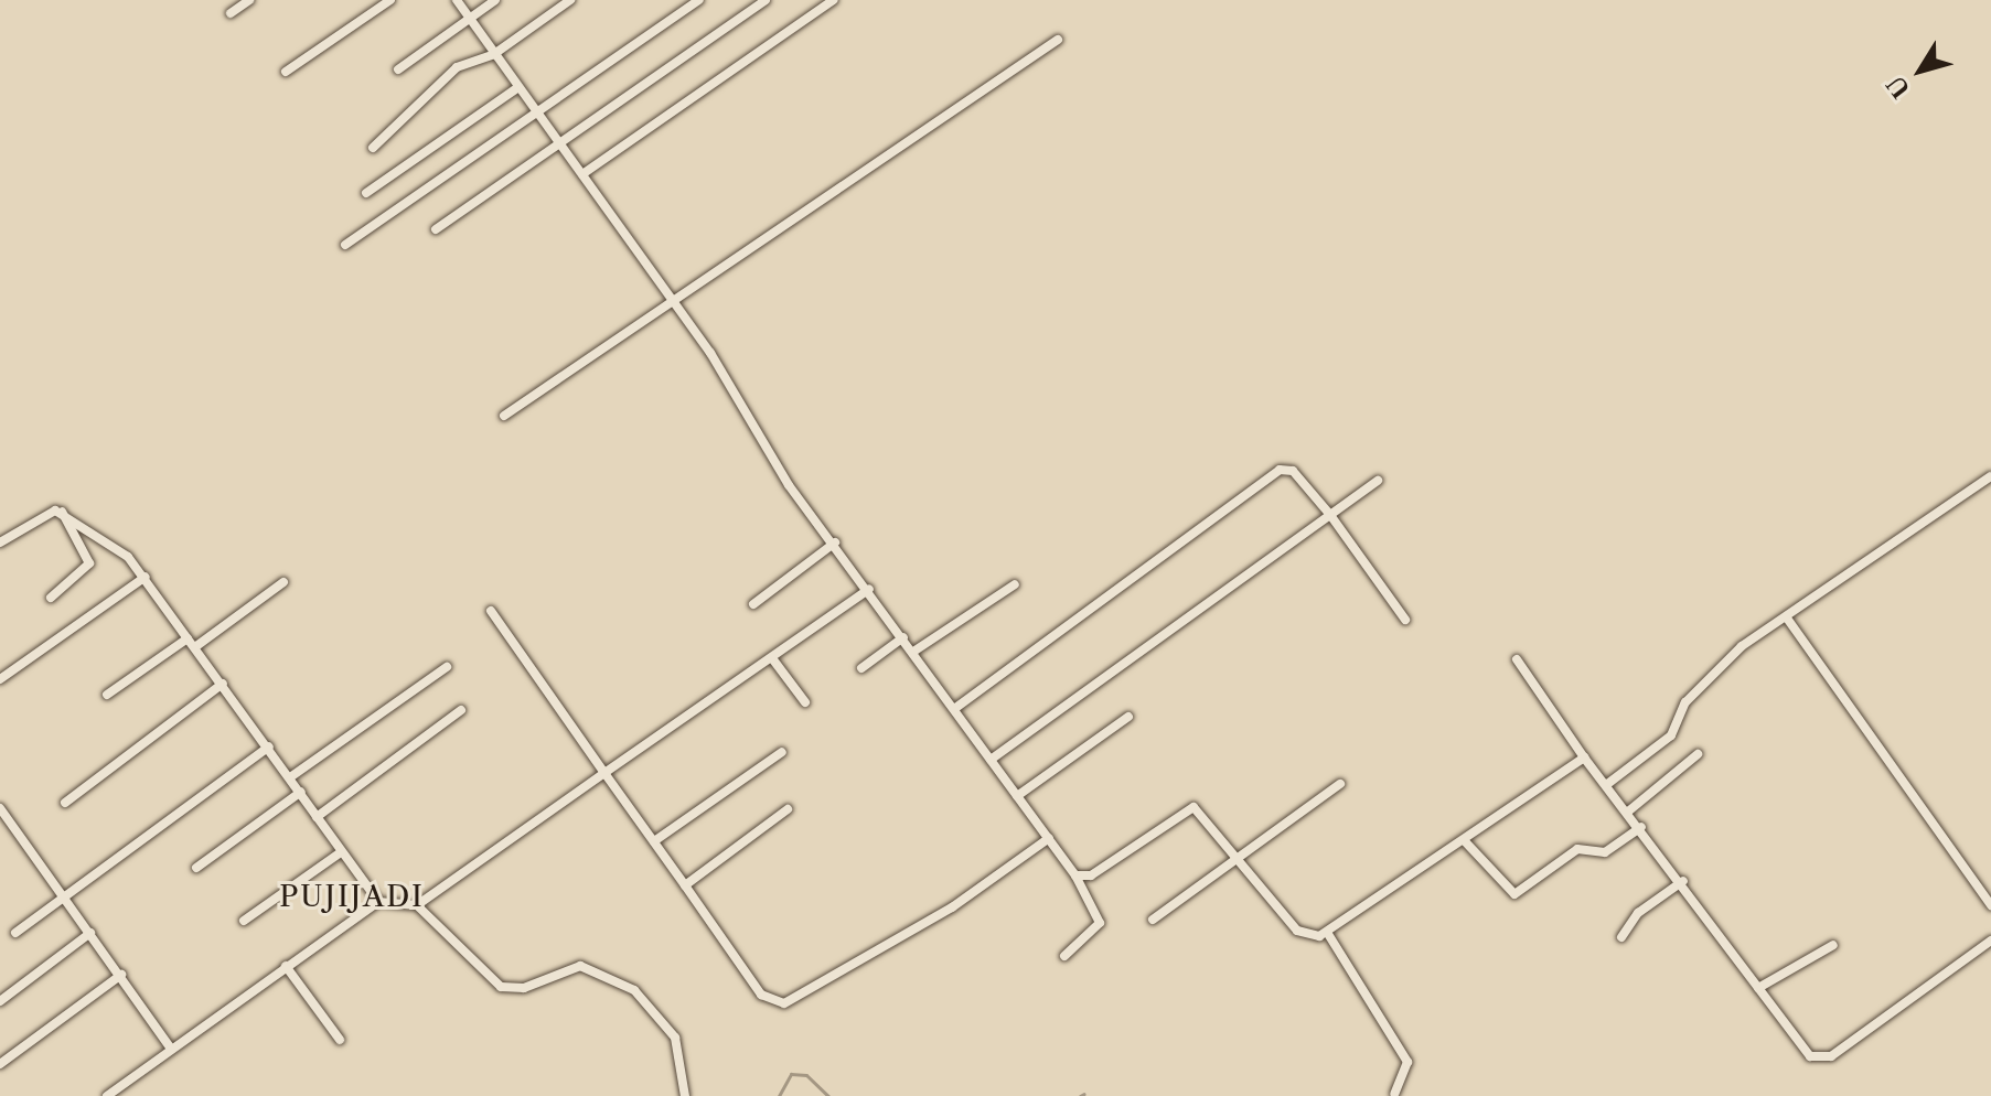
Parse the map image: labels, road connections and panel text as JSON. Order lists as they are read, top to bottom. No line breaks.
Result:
{"districts":["PUJIJADI"],"north":"bottom left"}
